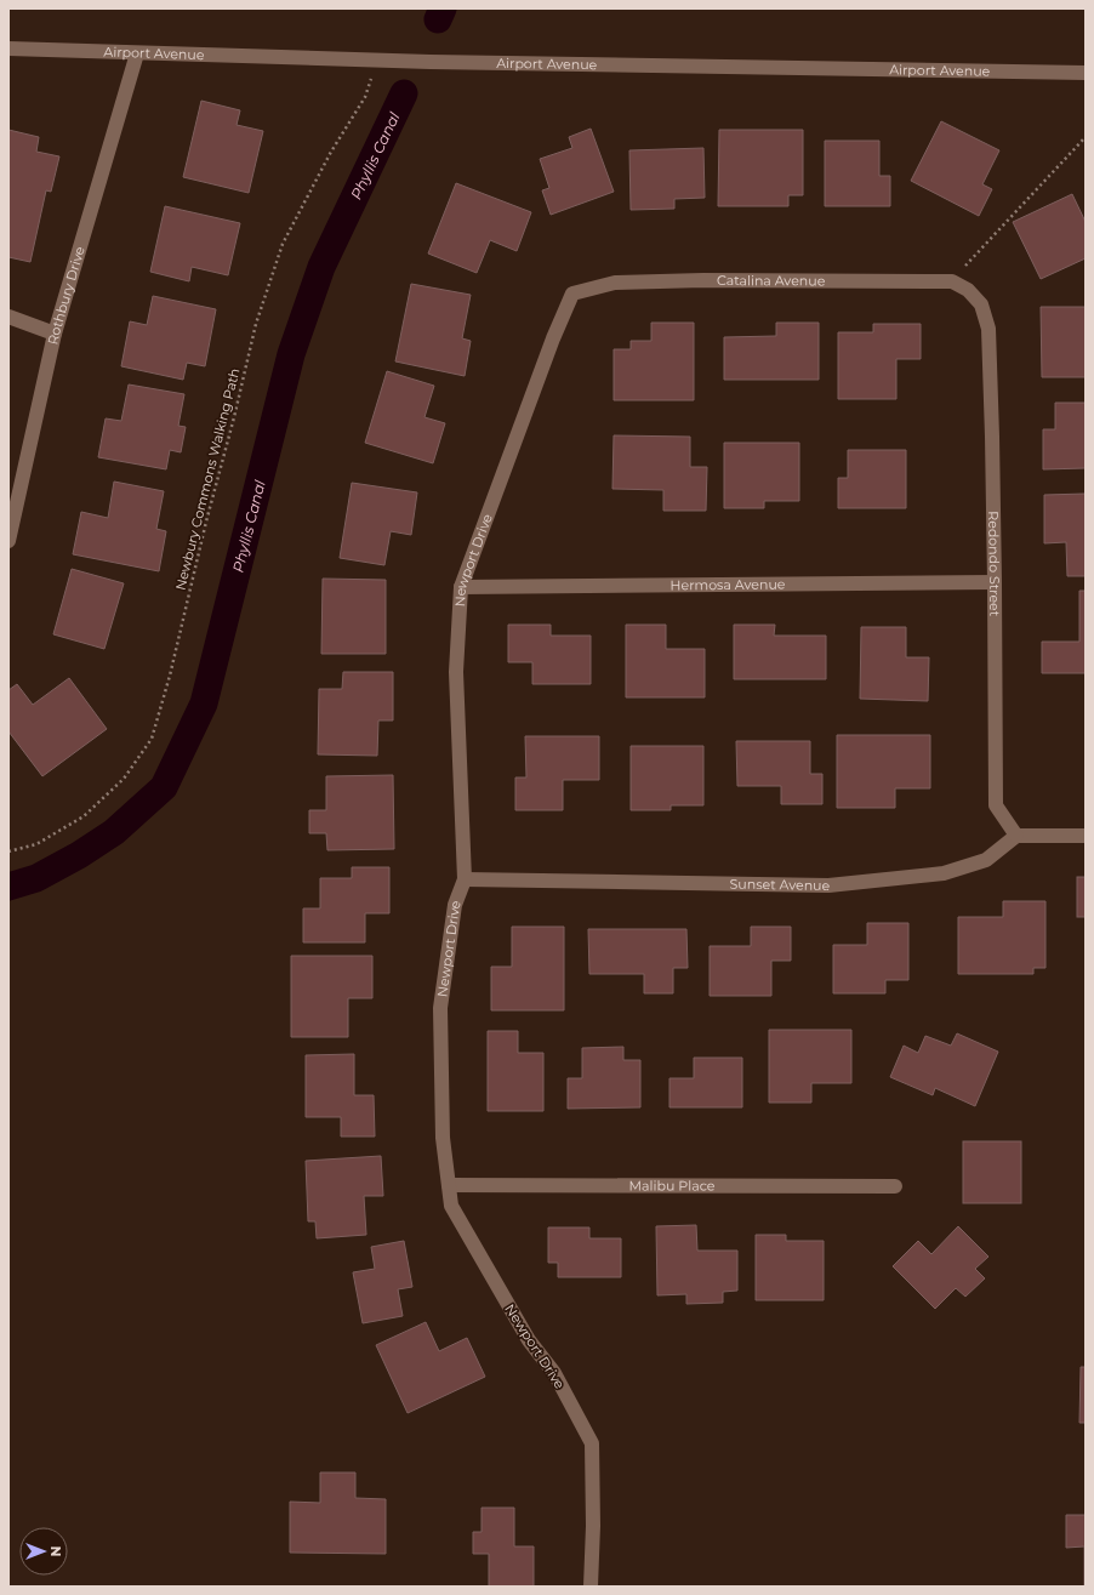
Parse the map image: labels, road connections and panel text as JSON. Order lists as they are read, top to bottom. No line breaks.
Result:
{"streets":{"street":["Airport Avenue","Catalina Avenue","Rothbury Drive","Newport Drive","Redondo Street","Hermosa Avenue","Sunset Avenue","Malibu Place"],"path":["Newbury Commons Walking Path"]},"crossings":[["Airport Avenue","Rothbury Drive"],["Airport Avenue","Newbury Commons Walking Path"],["Catalina Avenue","Newport Drive"],["Catalina Avenue","Redondo Street"],["Newport Drive","Hermosa Avenue"],["Newport Drive","Sunset Avenue"],["Newport Drive","Malibu Place"],["Redondo Street","Hermosa Avenue"],["Redondo Street","Sunset Avenue"]],"water":["Phyllis Canal"],"north":"right"}
